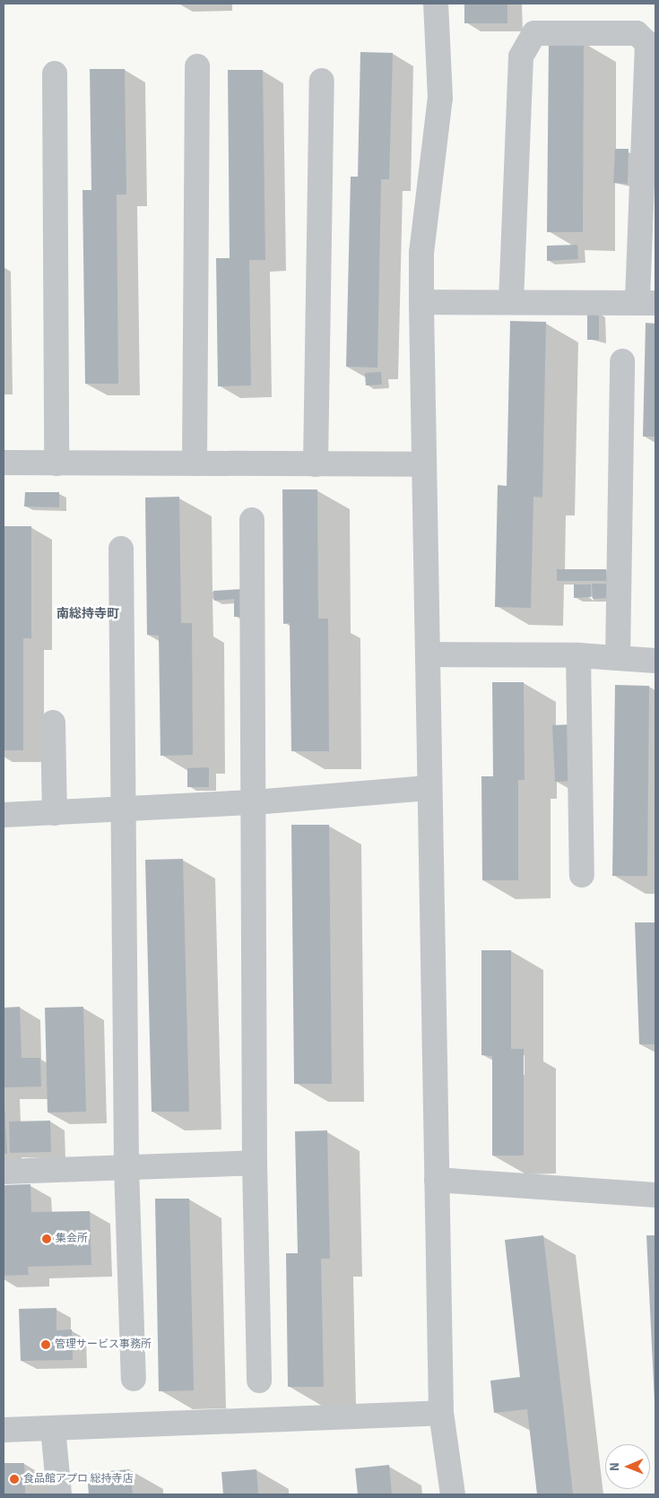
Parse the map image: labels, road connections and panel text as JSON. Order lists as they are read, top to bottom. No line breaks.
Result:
{"districts":["南総持寺町"],"places":["集会所","管理サービス事務所","食品館アプロ 総持寺店"],"north":"left"}
